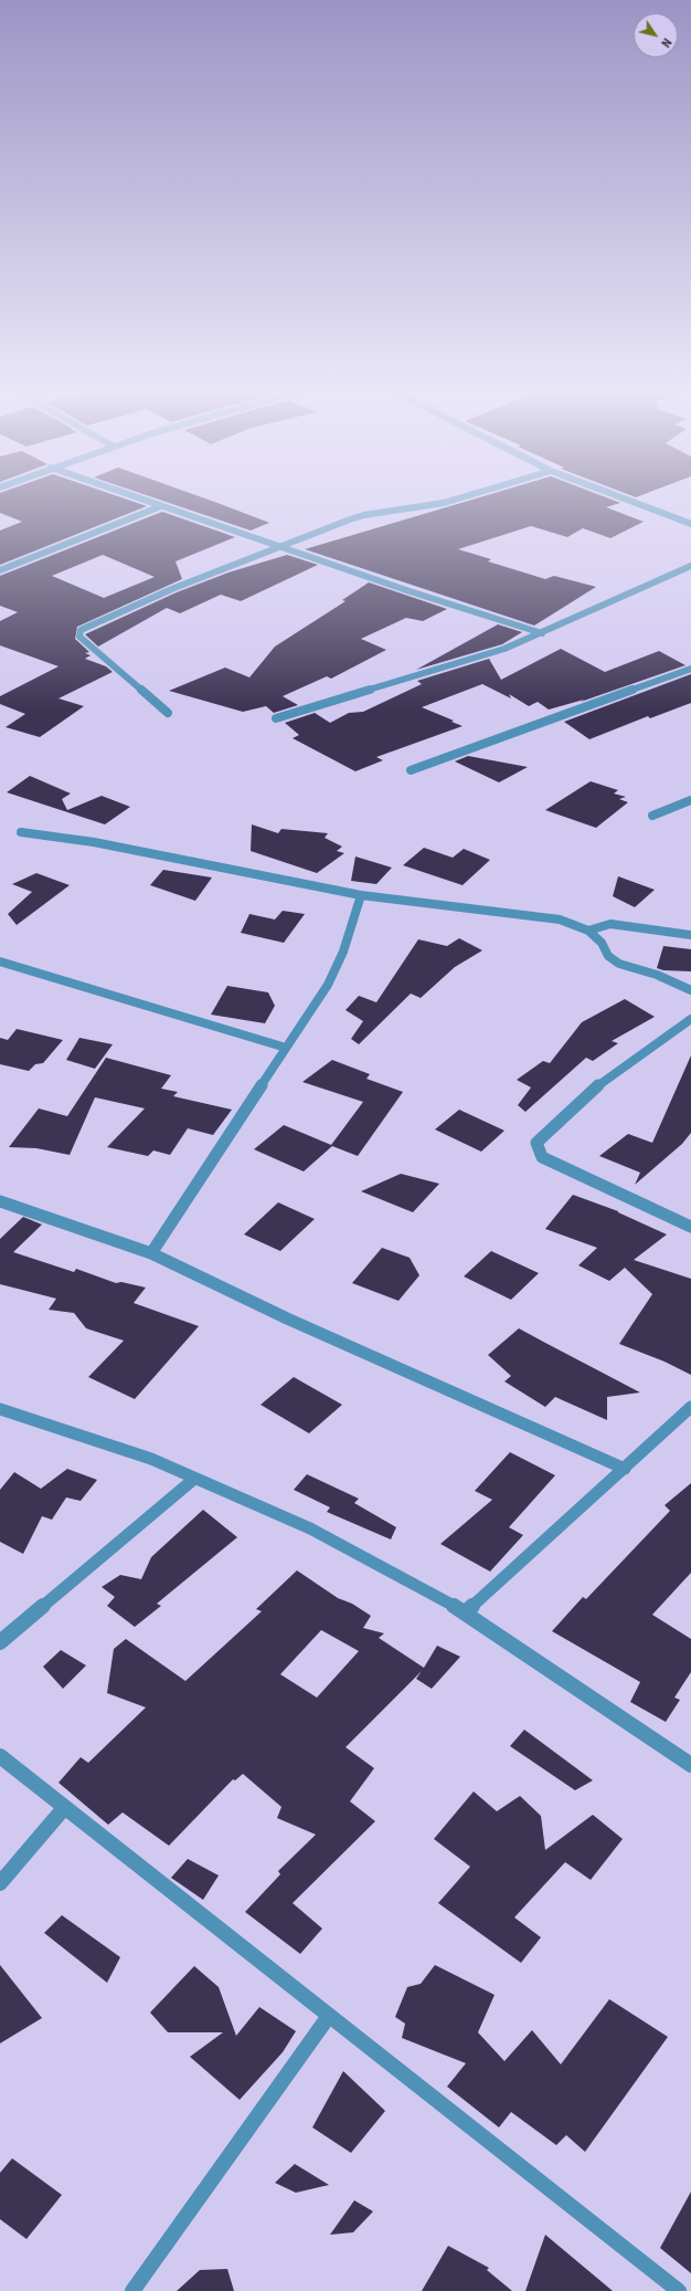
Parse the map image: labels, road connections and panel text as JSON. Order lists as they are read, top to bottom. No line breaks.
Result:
{"north":"bottom right"}
